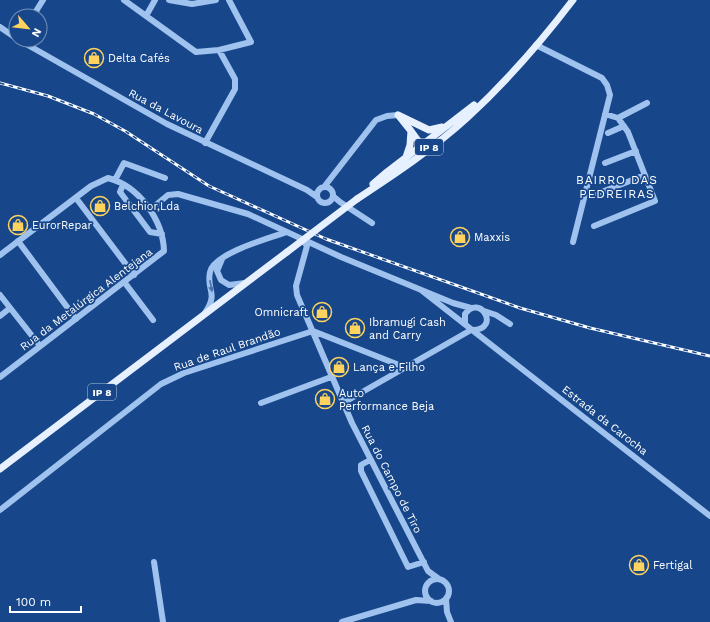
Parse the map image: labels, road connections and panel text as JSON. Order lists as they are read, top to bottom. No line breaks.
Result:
{"streets":{"main road":["IP 8"],"street":["Rua da Lavoura","Rua da Metalúrgica Alentejana","Rua de Raul Brandão","Estrada da Carocha","Rua do Campo de Tiro"]},"crossings":[["Rua de Raul Brandão","Rua do Campo de Tiro"]],"districts":["BAIRRO DAS PEDREIRAS"],"places":{"shop":["Delta Cafés","Belchior,Lda","EurorRepar","Maxxis","Omnicraft","Ibramugi Cash and Carry","Lança e Filho","Auto Performance Beja","Fertigal"]},"scale_bar":"100 m","north":"bottom right"}
